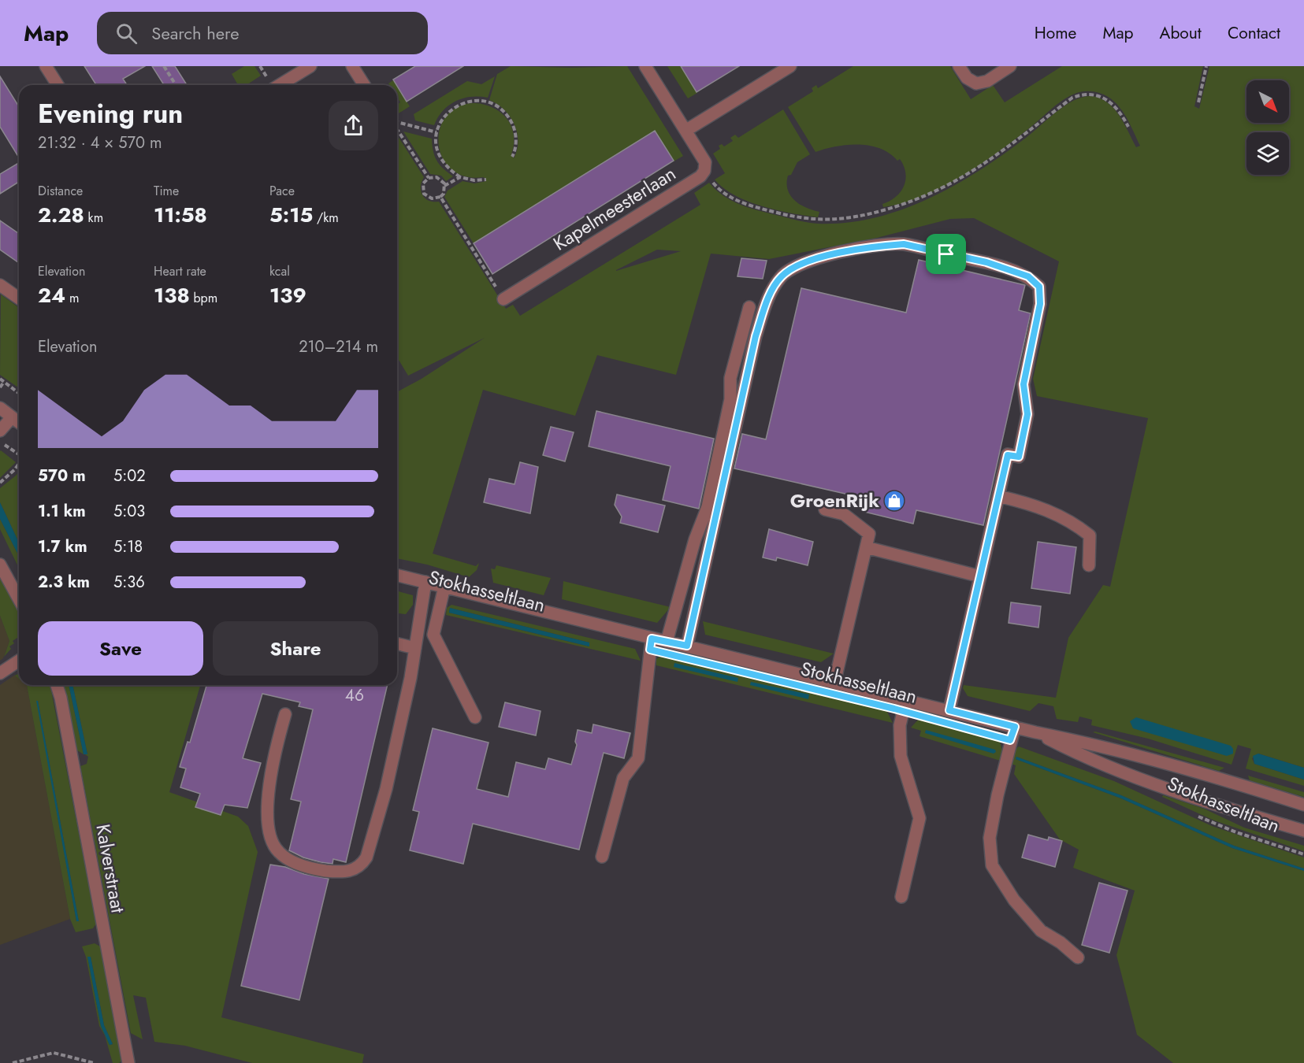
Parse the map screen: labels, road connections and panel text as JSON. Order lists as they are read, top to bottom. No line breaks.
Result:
{"streets":{"street":["Kapelmeesterlaan","Stokhasseltlaan","Kalverstraat"]},"places":{"shop":["GroenRijk"]},"house_numbers":["46"],"north":"bottom right","page":{"header":"Map","search":"Search here","nav":["Home","Map","About","Contact"],"heading":["Evening run","21:32 · 4 × 570 m"],"stats":[["Distance","2.28 km"],["Time","11:58"],["Pace","5:15 /km"],["Elevation","24 m"],["Heart rate","138 bpm"],["kcal","139"]],"chart":["Elevation","210–214 m"],"list":[{"name":"570 m","note":"5:02"},{"name":"1.1 km","note":"5:03"},{"name":"1.7 km","note":"5:18"},{"name":"2.3 km","note":"5:36"}],"buttons":["Save","Share"]}}
